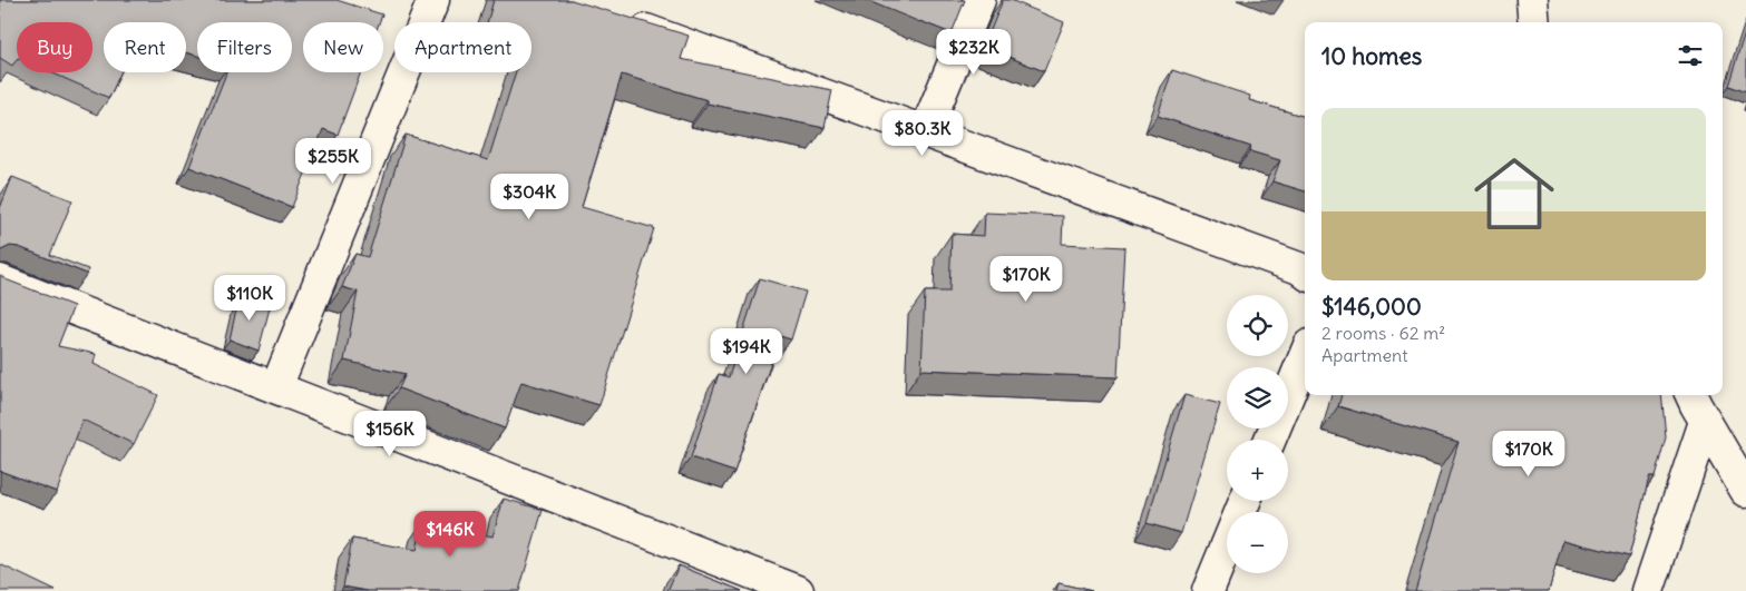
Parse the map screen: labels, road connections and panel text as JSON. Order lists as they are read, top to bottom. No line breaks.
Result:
{"page":{"chip":["Buy","Rent","Filters","New","Apartment"],"heading":"10 homes","price":["$232K","$80.3K","$255K","$304K","$170K","$110K","$194K","$156K","$170K","$146K"],"list":[{"name":"$146,000","note":"2 rooms · 62 m² · Apartment"}],"map_buttons":["+","−"]}}
